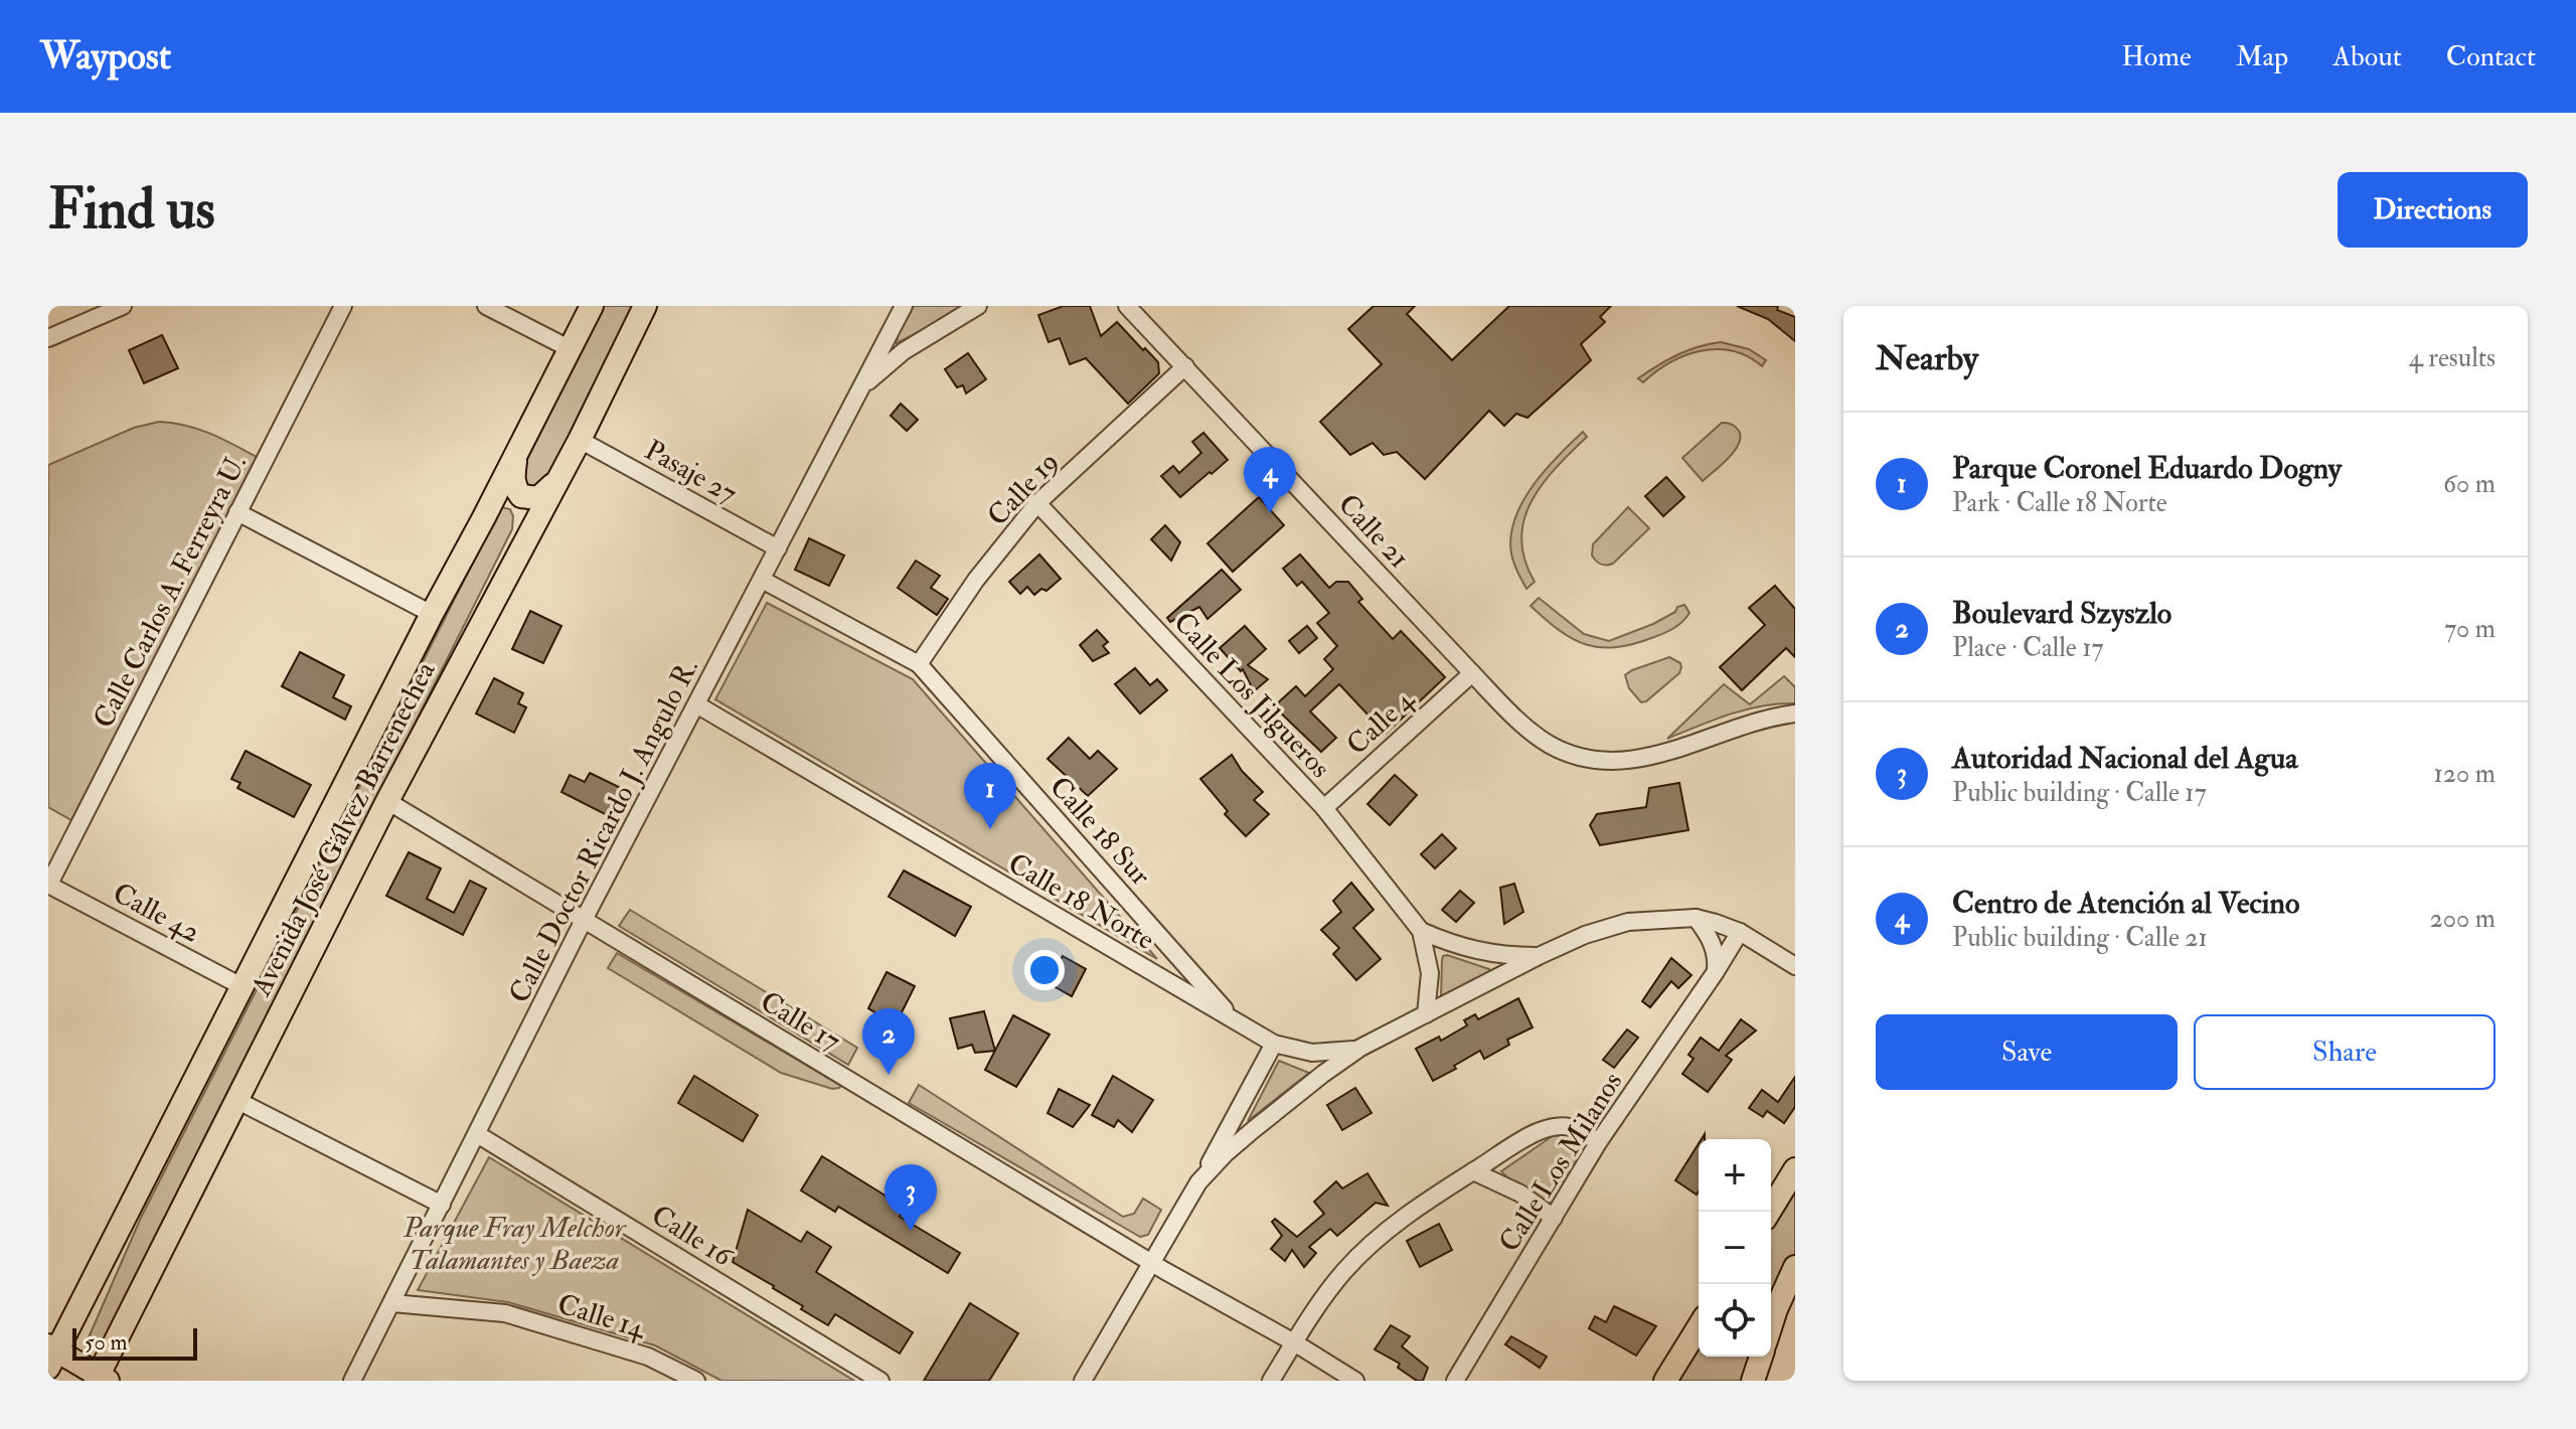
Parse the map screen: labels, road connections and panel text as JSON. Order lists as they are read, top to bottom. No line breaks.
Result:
{"streets":{"main road":["Avenida José Gálvez Barrenechea"],"street":["Pasaje 27","Calle 19","Calle 21","Calle Carlos A. Ferreyra U.","Calle Los Jilgueros","Calle 4","Calle Doctor Ricardo J. Angulo R.","Calle 18 Sur","Calle 18 Norte","Calle 42","Calle 17","Calle Los Milanos","Calle 16","Calle 14"]},"crossings":[["Pasaje 27","Avenida José Gálvez Barrenechea"],["Pasaje 27","Calle Doctor Ricardo J. Angulo R."],["Calle 19","Calle 21"],["Calle 19","Calle Los Jilgueros"],["Calle 19","Calle 18 Sur"],["Calle 21","Calle 4"],["Calle Carlos A. Ferreyra U.","Calle 42"],["Calle Los Jilgueros","Calle 4"],["Avenida José Gálvez Barrenechea","Calle 42"],["Avenida José Gálvez Barrenechea","Calle 17"],["Calle Doctor Ricardo J. Angulo R.","Calle 18 Sur"],["Calle Doctor Ricardo J. Angulo R.","Calle 18 Norte"],["Calle Doctor Ricardo J. Angulo R.","Calle 17"],["Calle Doctor Ricardo J. Angulo R.","Calle 16"],["Calle Doctor Ricardo J. Angulo R.","Calle 14"],["Calle 18 Sur","Calle 18 Norte"]],"parks":["Parque Fray Melchor Talamantes y Baeza"],"scale_bar":"50 m","page":{"header":"Waypost","nav":["Home","Map","About","Contact"],"buttons":["Directions",["Save","Share"]],"title":"Find us","heading":["Nearby","4 results"],"list":[{"mark":"1","name":"Parque Coronel Eduardo Dogny","note":"Park · Calle 18 Norte","value":"60 m"},{"mark":"2","name":"Boulevard Szyszlo","note":"Place · Calle 17","value":"70 m"},{"mark":"3","name":"Autoridad Nacional del Agua","note":"Public building · Calle 17","value":"120 m"},{"mark":"4","name":"Centro de Atención al Vecino","note":"Public building · Calle 21","value":"200 m"}],"pins":["4","1","2","3"],"map_buttons":["+","−"],"scale":"50 m"}}
